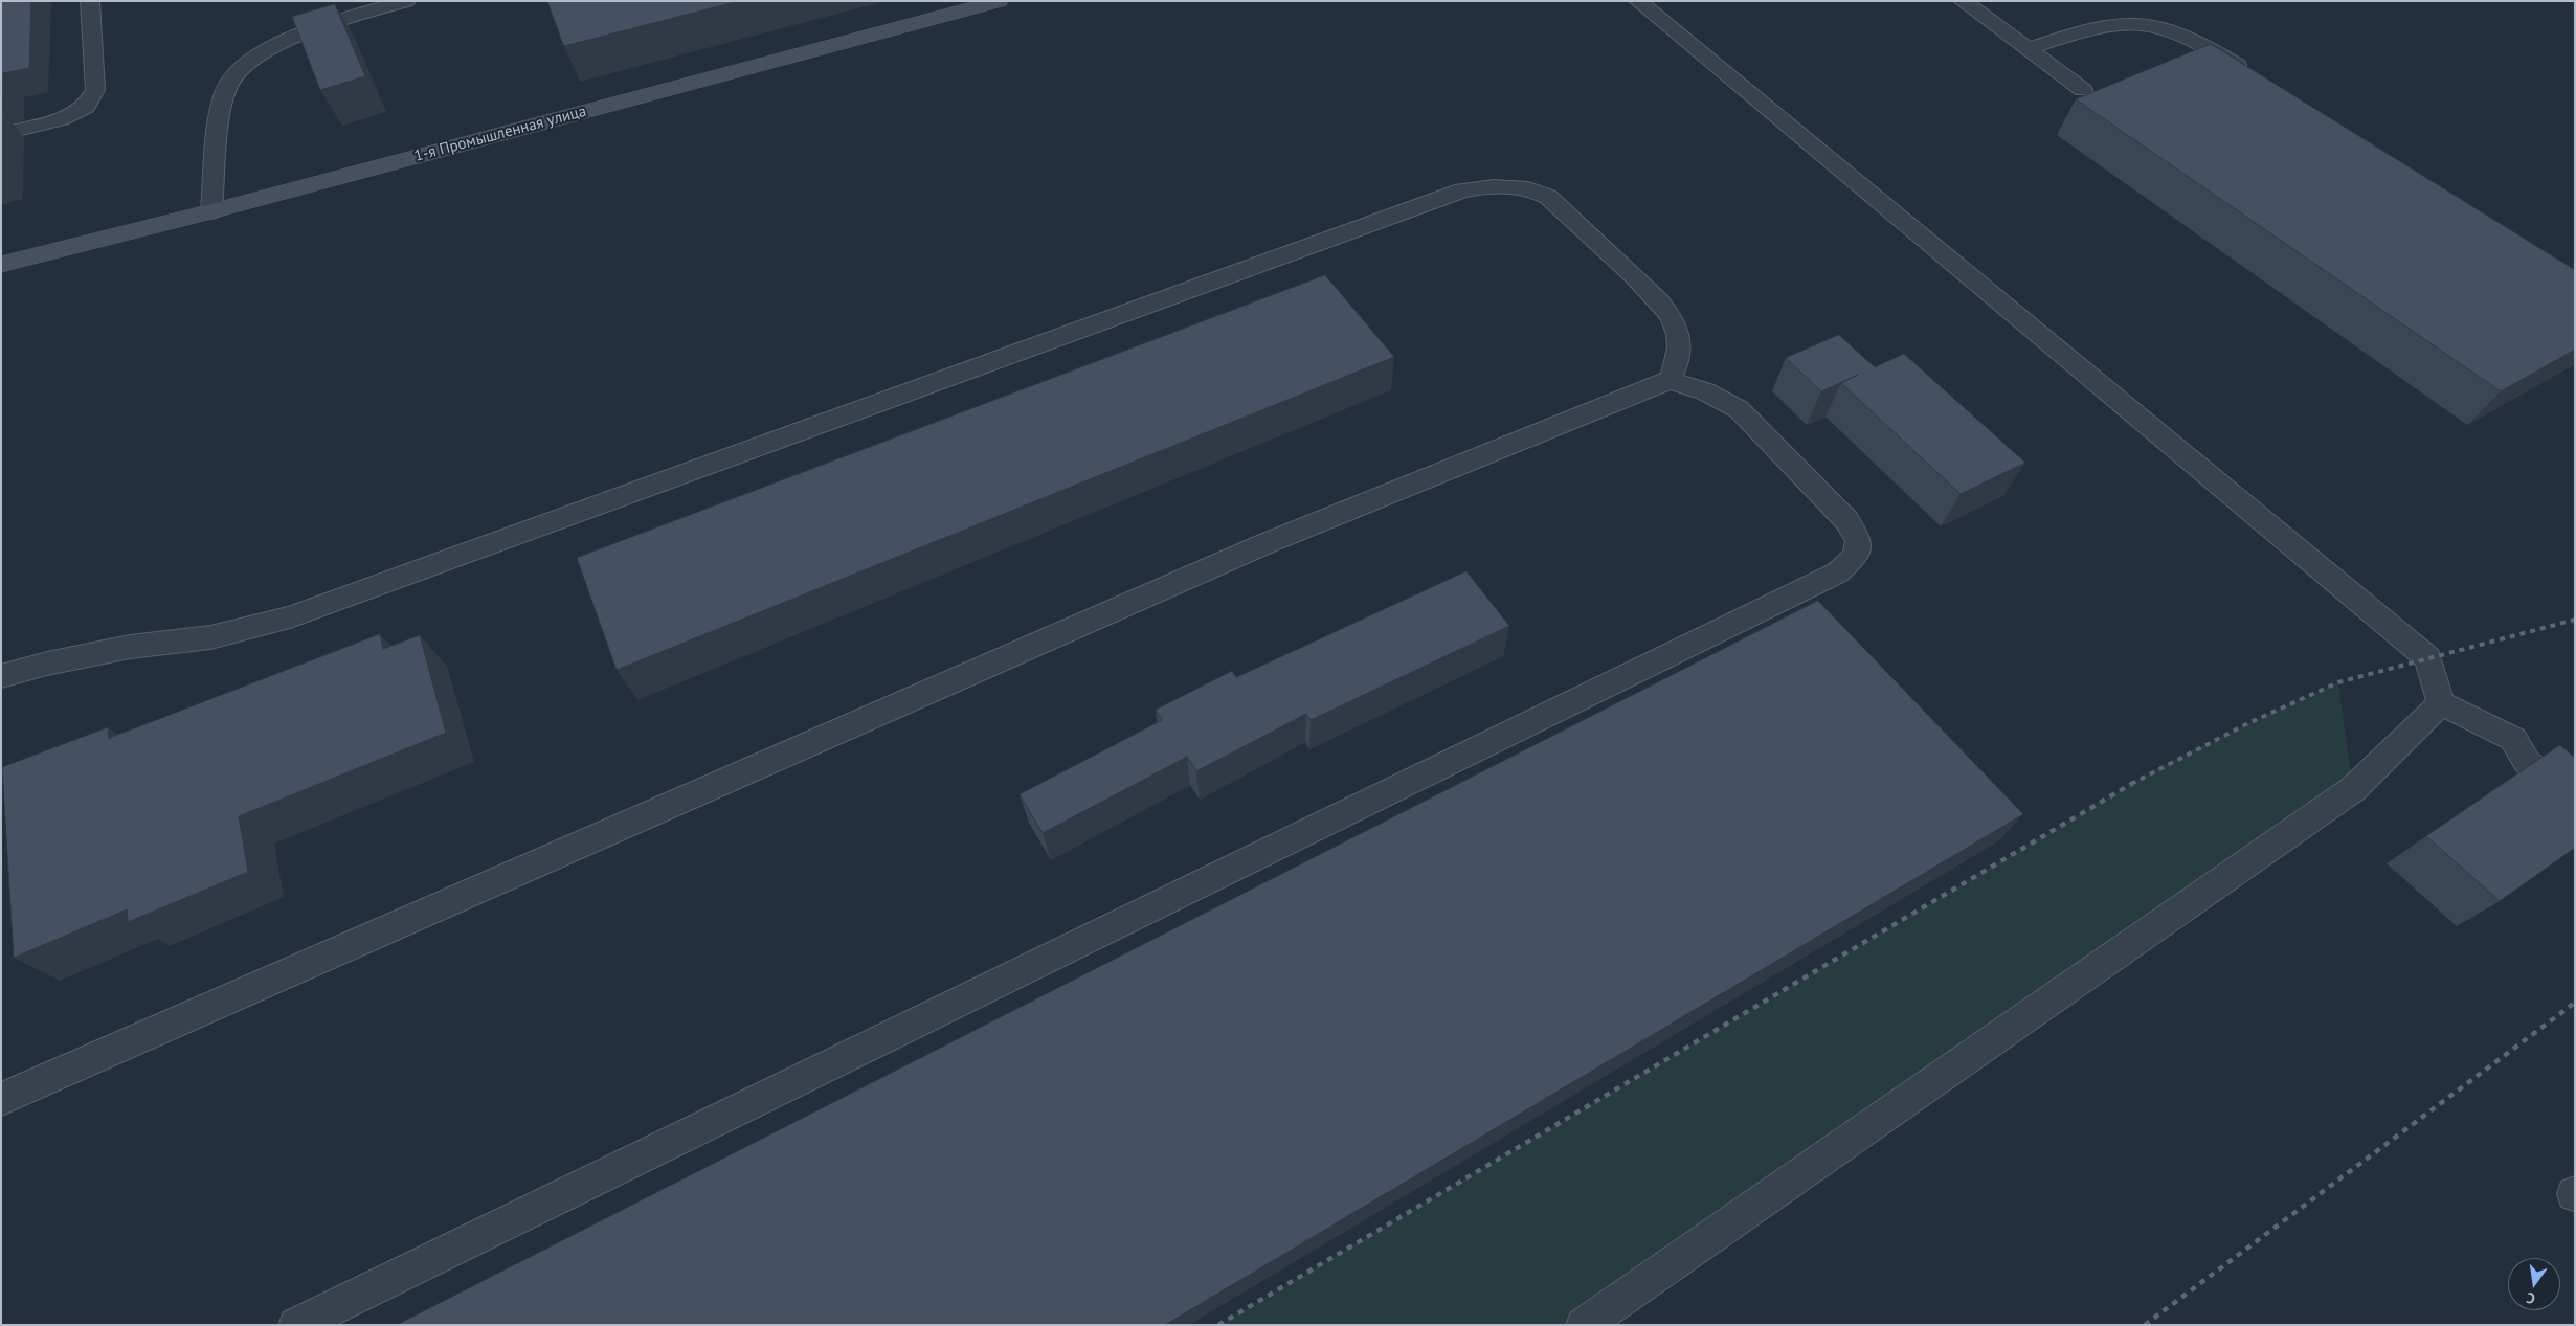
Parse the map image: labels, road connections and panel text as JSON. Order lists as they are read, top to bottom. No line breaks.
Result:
{"streets":{"main road":["1-я Промышленная улица"]},"north":"bottom"}
